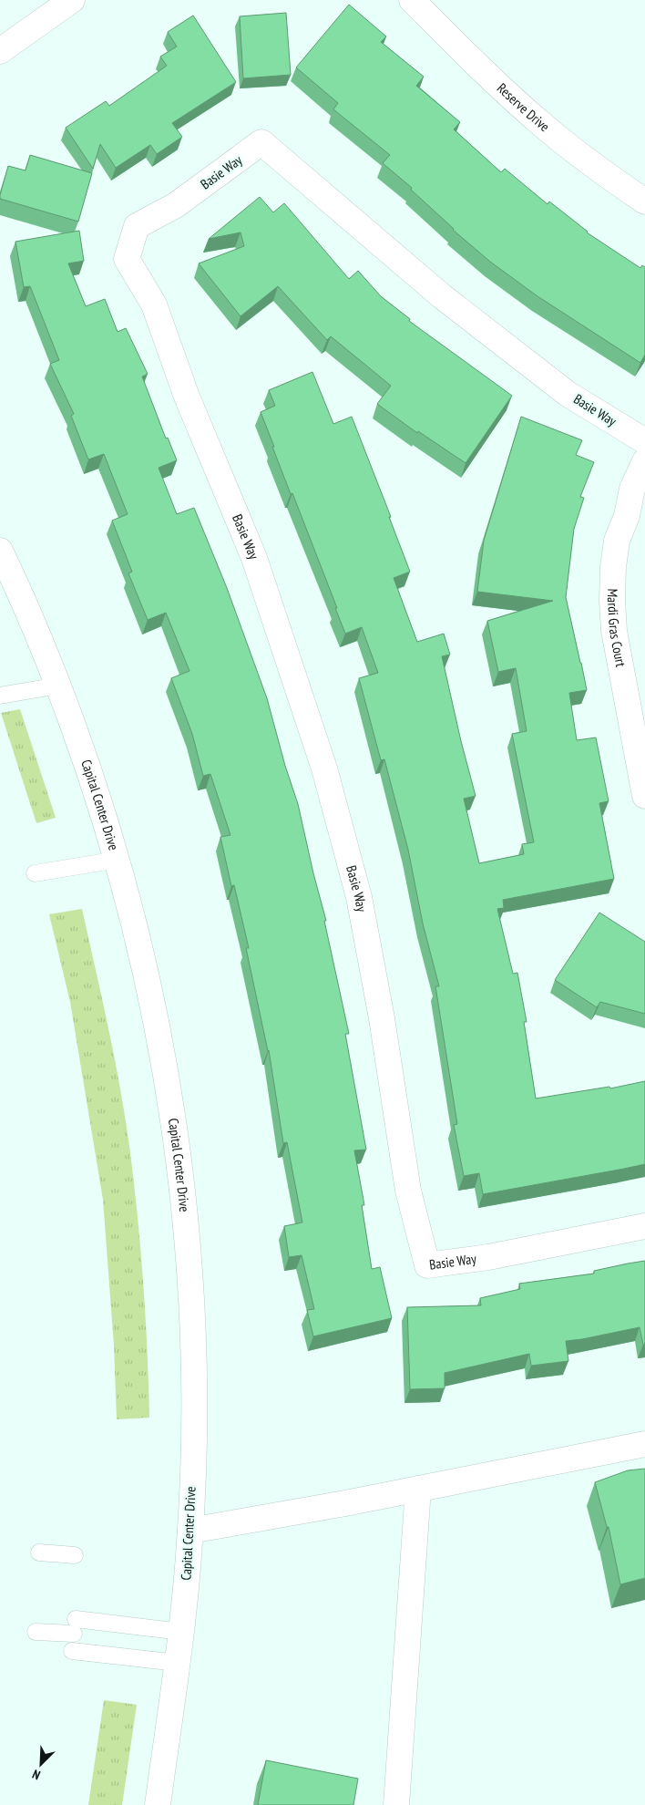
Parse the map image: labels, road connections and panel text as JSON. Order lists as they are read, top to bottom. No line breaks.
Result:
{"streets":{"street":["Reserve Drive","Basie Way","Mardi Gras Court","Capital Center Drive"]},"north":"bottom left"}
